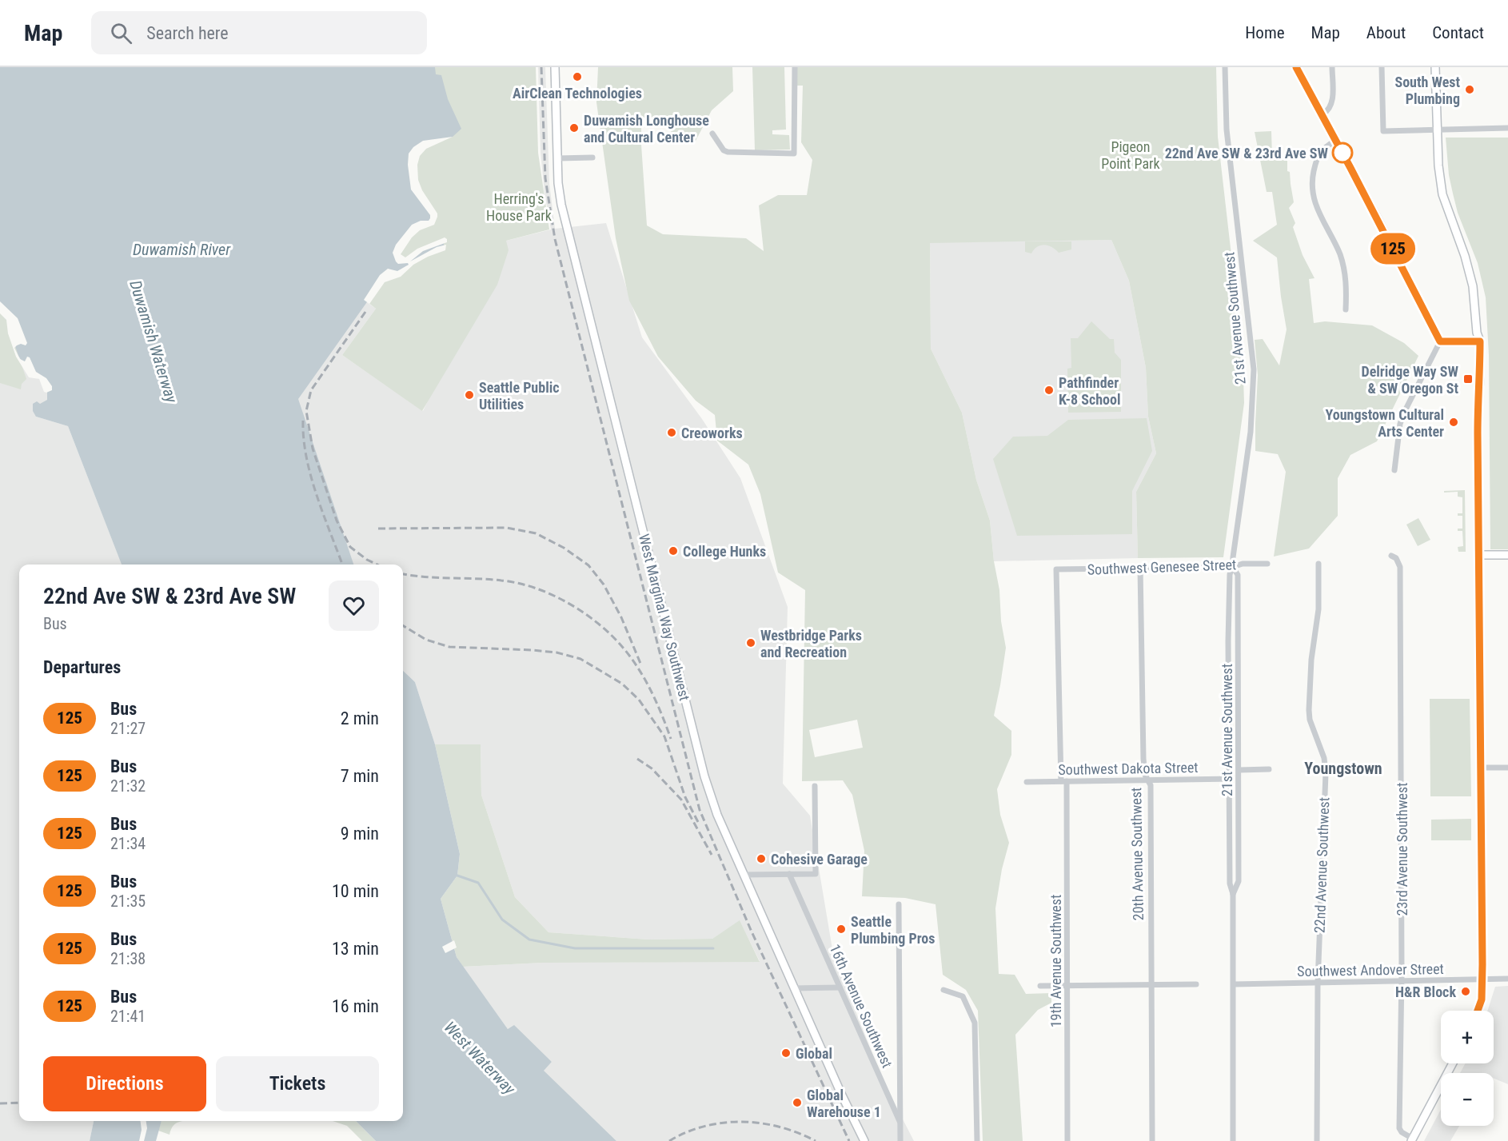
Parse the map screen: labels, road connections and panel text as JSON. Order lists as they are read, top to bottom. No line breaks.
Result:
{"streets":{"main road":["West Marginal Way Southwest"],"street":["21st Avenue Southwest","Southwest Genesee Street","Southwest Dakota Street","23rd Avenue Southwest","20th Avenue Southwest","22nd Avenue Southwest","19th Avenue Southwest","Southwest Andover Street","16th Avenue Southwest"]},"crossings":[["21st Avenue Southwest","Southwest Genesee Street"],["21st Avenue Southwest","Southwest Dakota Street"],["21st Avenue Southwest","Southwest Andover Street"],["Southwest Genesee Street","20th Avenue Southwest"],["Southwest Genesee Street","19th Avenue Southwest"],["Southwest Dakota Street","20th Avenue Southwest"],["Southwest Dakota Street","19th Avenue Southwest"],["23rd Avenue Southwest","Southwest Andover Street"],["22nd Avenue Southwest","Southwest Andover Street"]],"districts":["Youngstown"],"water":["Duwamish River","Duwamish Waterway","West Waterway"],"parks":["Pigeon Point Park","Herring's House Park"],"places":{"other":["AirClean Technologies","South West Plumbing","Duwamish Longhouse and Cultural Center","22nd Ave SW & 23rd Ave SW","Pathfinder K-8 School","Seattle Public Utilities","Youngstown Cultural Arts Center","Creoworks","College Hunks","Westbridge Parks and Recreation","Cohesive Garage","Seattle Plumbing Pros","H&R Block","Global","Global Warehouse 1"],"transit":["Delridge Way SW & SW Oregon St"]},"lines":["bus line 125"],"page":{"header":"Map","search":"Search here","nav":["Home","Map","About","Contact"],"on_map":"125","heading":[["22nd Ave SW & 23rd Ave SW","Bus"],"Departures"],"list":[{"mark":"125","name":"Bus","note":"21:27","value":"2 min"},{"mark":"125","name":"Bus","note":"21:32","value":"7 min"},{"mark":"125","name":"Bus","note":"21:34","value":"9 min"},{"mark":"125","name":"Bus","note":"21:35","value":"10 min"},{"mark":"125","name":"Bus","note":"21:38","value":"13 min"},{"mark":"125","name":"Bus","note":"21:41","value":"16 min"}],"map_buttons":["+","−"],"buttons":["Directions","Tickets"]}}
